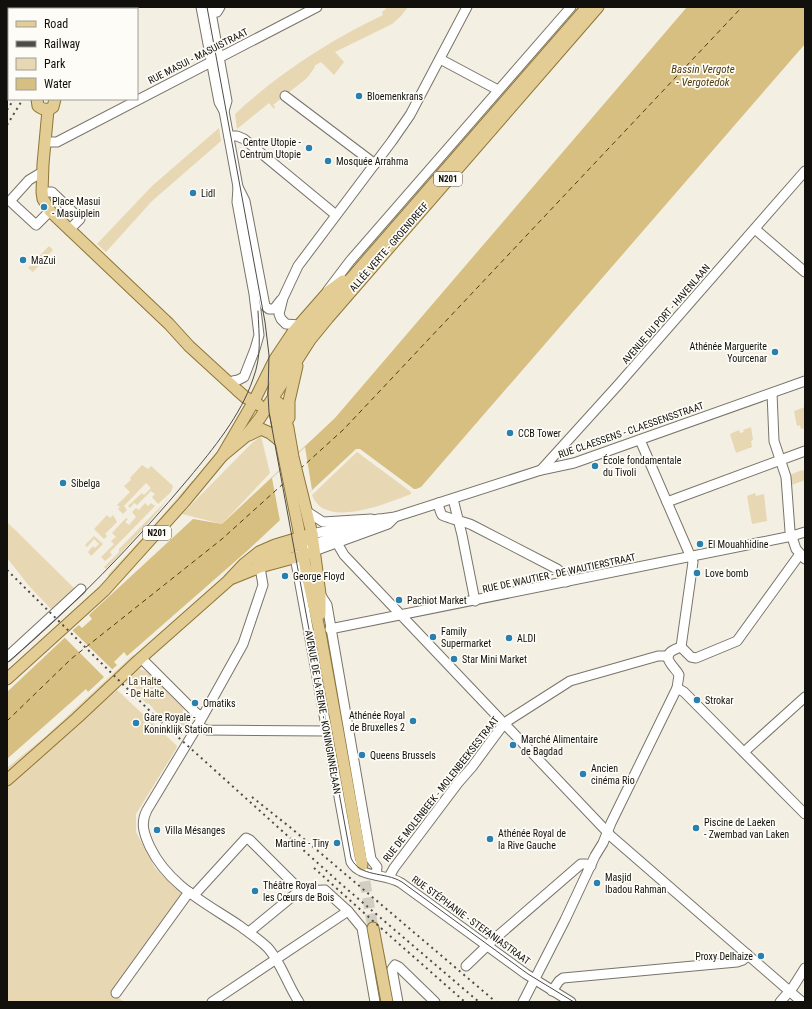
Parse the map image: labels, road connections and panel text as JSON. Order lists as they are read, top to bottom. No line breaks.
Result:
{"streets":{"main road":["N201","ALLÉE VERTE - GROENDREEF","AVENUE DE LA REINE - KONINGINNELAAN"],"street":["RUE MASUI - MASUISTRAAT","AVENUE DU PORT - HAVENLAAN","RUE CLAESSENS - CLAESSENSSTRAAT","RUE DE WAUTIER - DE WAUTIERSTRAAT","RUE DE MOLENBEEK - MOLENBEEKSESTRAAT","RUE STÉPHANIE - STEFANIASTRAAT"]},"crossings":[["N201","ALLÉE VERTE - GROENDREEF"],["N201","AVENUE DE LA REINE - KONINGINNELAAN"],["ALLÉE VERTE - GROENDREEF","AVENUE DE LA REINE - KONINGINNELAAN"],["AVENUE DU PORT - HAVENLAAN","RUE CLAESSENS - CLAESSENSSTRAAT"],["RUE CLAESSENS - CLAESSENSSTRAAT","AVENUE DE LA REINE - KONINGINNELAAN"],["RUE DE WAUTIER - DE WAUTIERSTRAAT","AVENUE DE LA REINE - KONINGINNELAAN"],["AVENUE DE LA REINE - KONINGINNELAAN","RUE STÉPHANIE - STEFANIASTRAAT"],["RUE DE MOLENBEEK - MOLENBEEKSESTRAAT","RUE STÉPHANIE - STEFANIASTRAAT"]],"water":["Bassin Vergote - Vergotedok"],"parks":["La Halte - De Halte"],"places":["Bloemenkrans","Centre Utopie - Centrum Utopie","Mosquée Arrahma","Lidl","Place Masui - Masuiplein","MaZui","Athénée Marguerite Yourcenar","CCB Tower","École fondamentale du Tivoli","Sibelga","El Mouahhidine","Love bomb","George Floyd","Pachiot Market","Family Supermarket","ALDI","Star Mini Market","Strokar","Omatiks","Athénée Royal de Bruxelles 2","Gare Royale - Koninklijk Station","Marché Alimentaire de Bagdad","Queens Brussels","Ancien cinéma Rio","Piscine de Laeken - Zwembad van Laken","Villa Mésanges","Athénée Royal de la Rive Gauche","Martine - Tiny","Masjid Ibadou Rahman","Théâtre Royal les Cœurs de Bois","Proxy Delhaize"],"legend":["Road","Railway","Park","Water"]}
